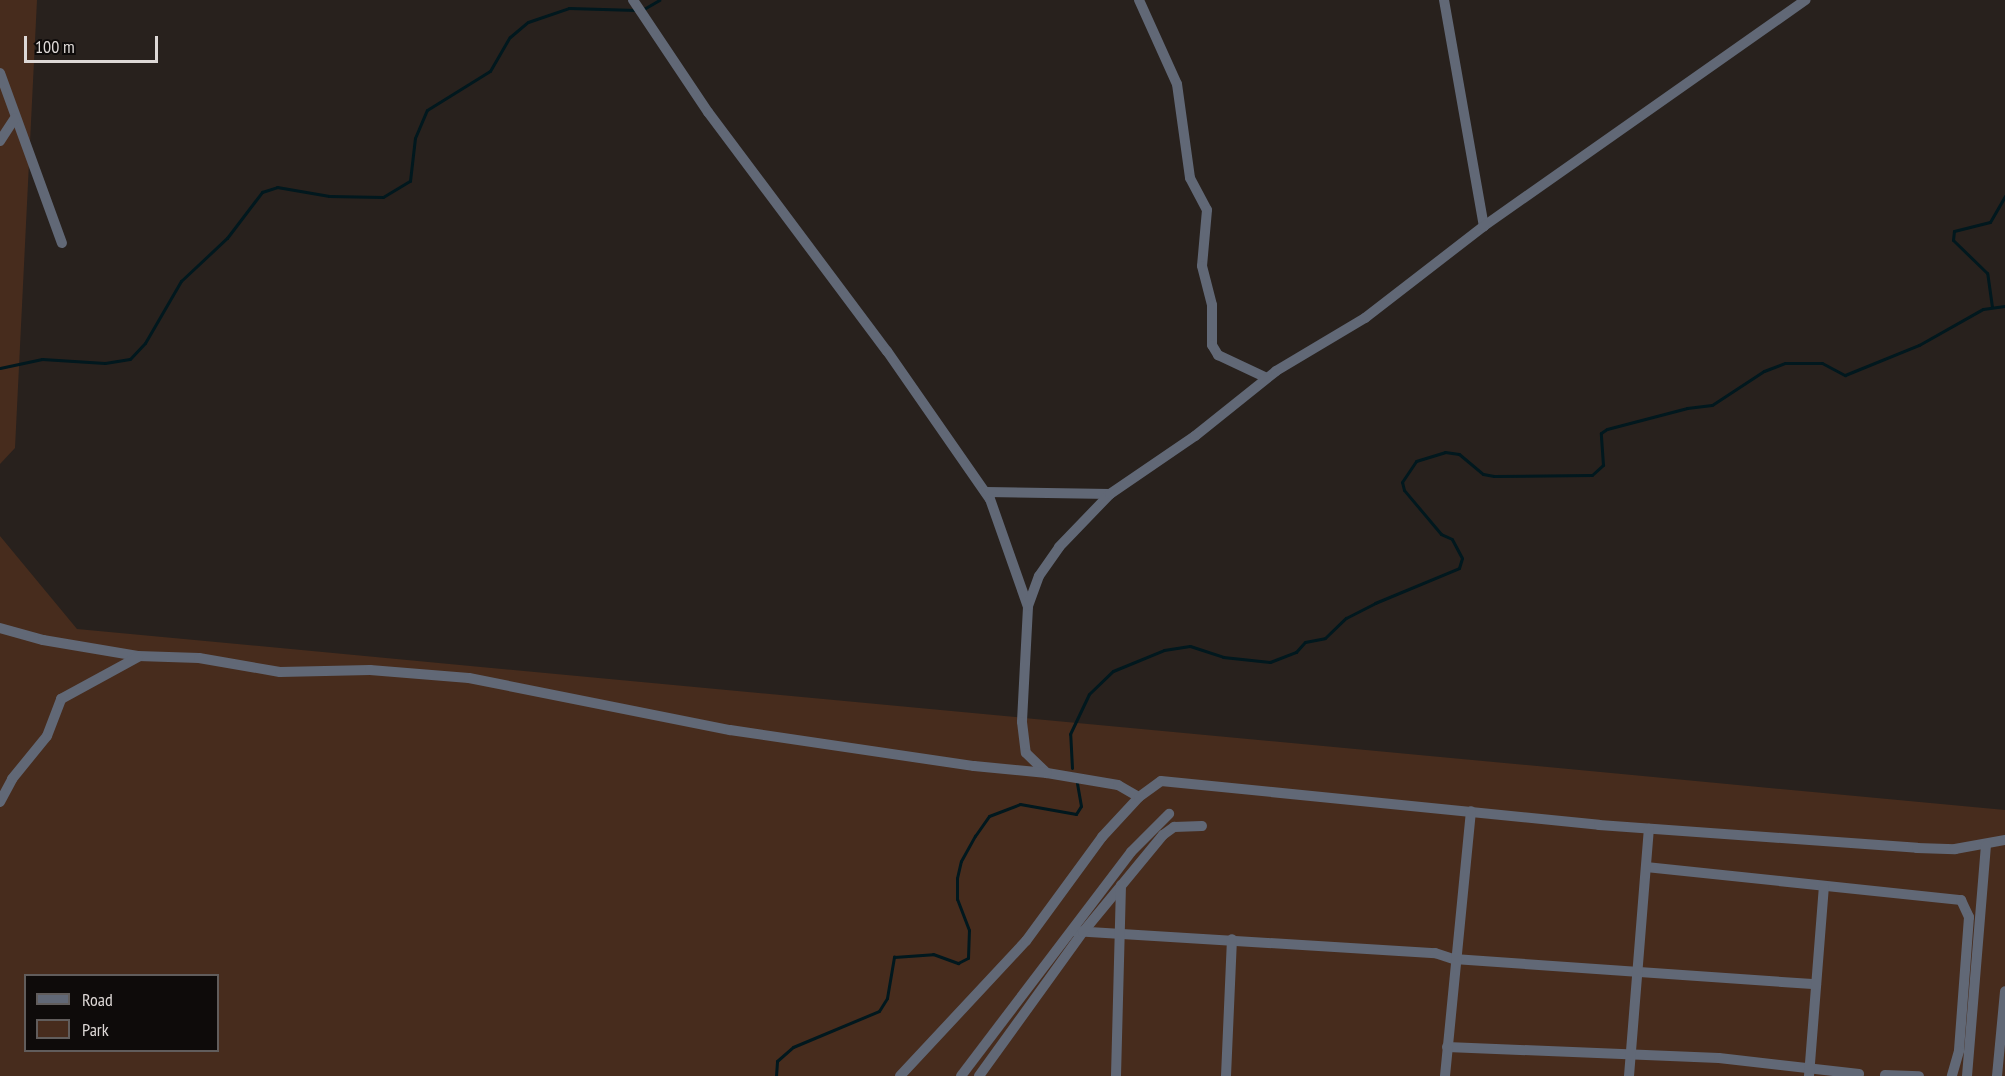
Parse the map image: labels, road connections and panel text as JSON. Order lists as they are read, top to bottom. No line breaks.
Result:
{"legend":["Road","Park"],"scale_bar":"100 m"}
